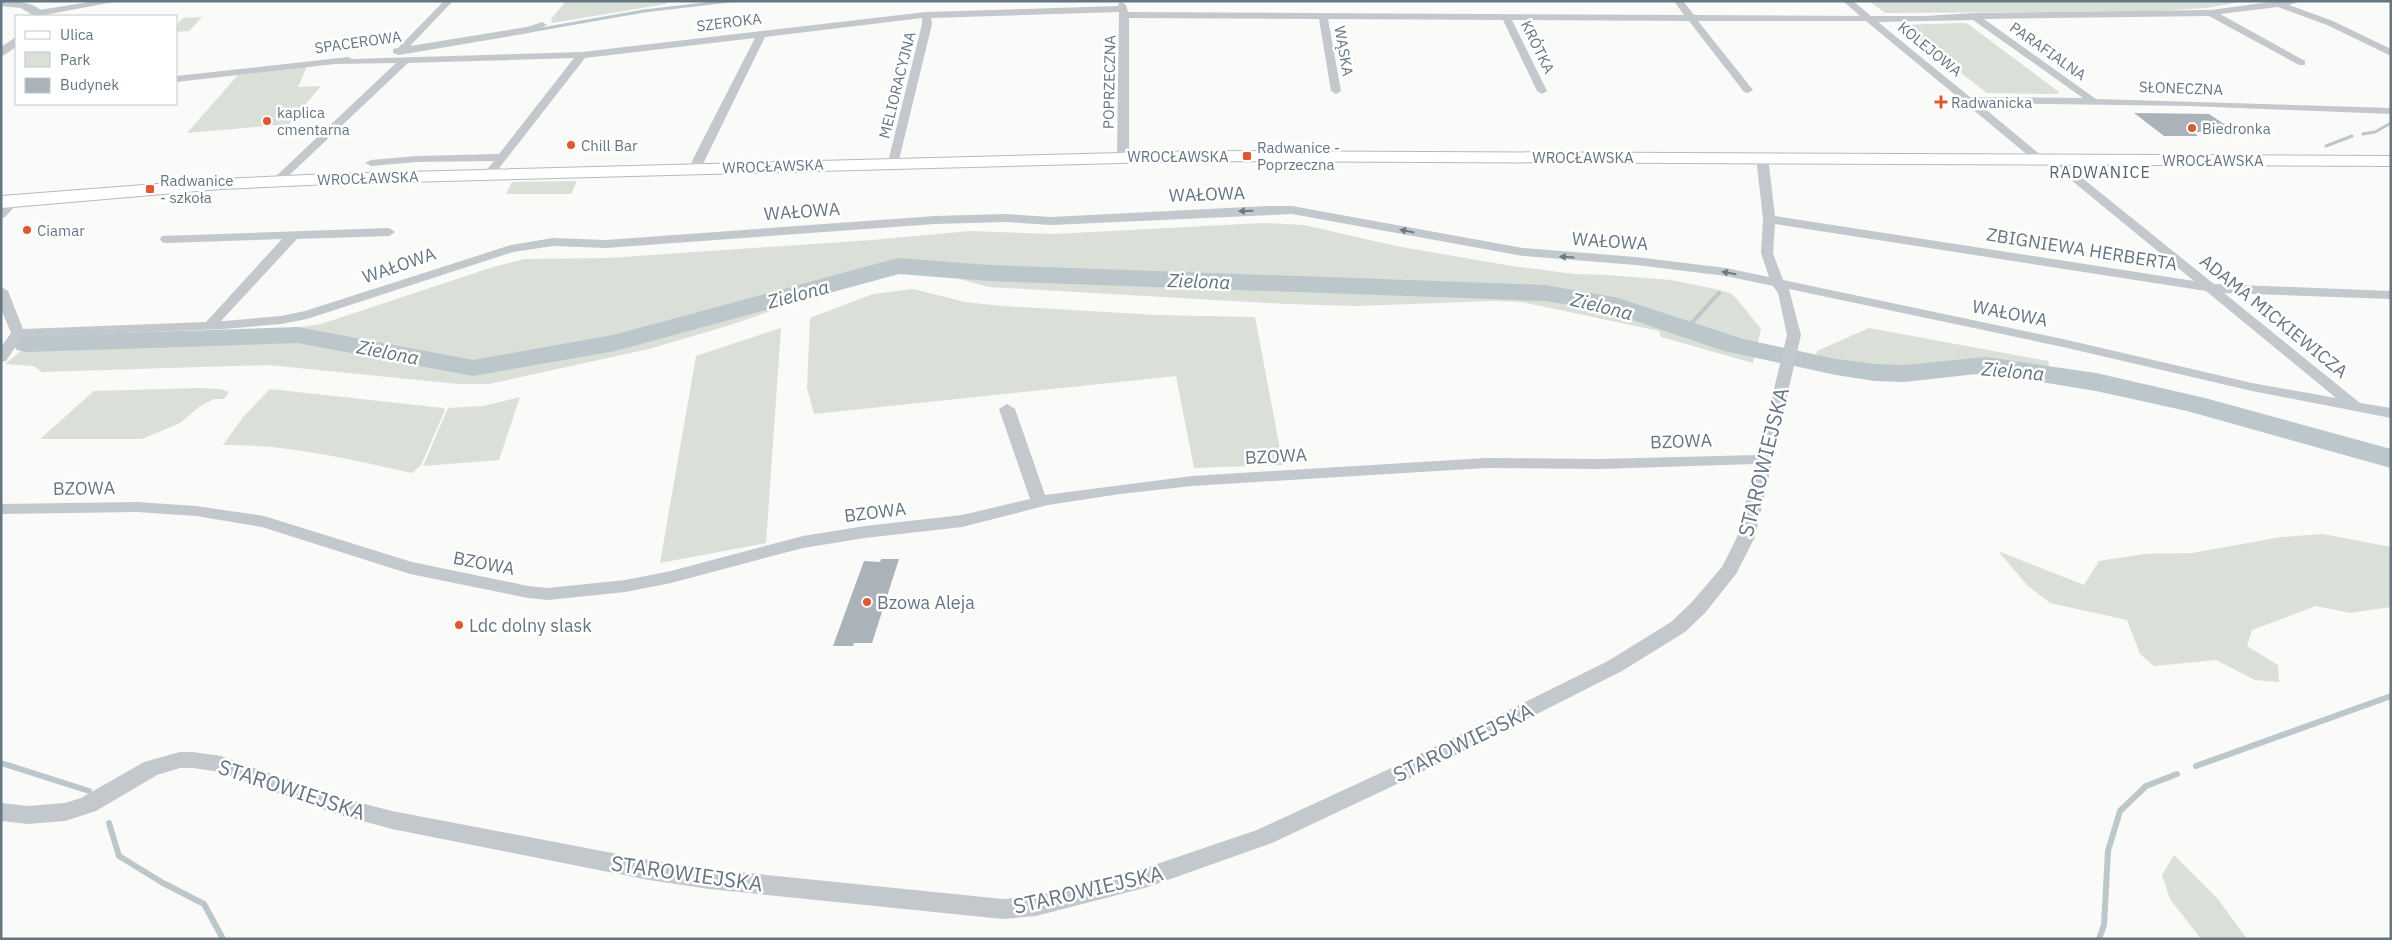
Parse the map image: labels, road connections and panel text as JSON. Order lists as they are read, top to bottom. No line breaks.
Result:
{"streets":{"main road":["WROCŁAWSKA"],"street":["SZEROKA","SPACEROWA","KRÓTKA","KOLEJOWA","WĄSKA","PARAFIALNA","POPRZECZNA","MELIORACYJNA","SŁONECZNA","WAŁOWA","ZBIGNIEWA HERBERTA","ADAMA MICKIEWICZA","BZOWA","STAROWIEJSKA"]},"crossings":[["SZEROKA","SPACEROWA"],["SZEROKA","KRÓTKA"],["SZEROKA","KOLEJOWA"],["SZEROKA","WĄSKA"],["SZEROKA","POPRZECZNA"],["SZEROKA","MELIORACYJNA"],["KOLEJOWA","SŁONECZNA"],["KOLEJOWA","WROCŁAWSKA"],["KOLEJOWA","ADAMA MICKIEWICZA"],["PARAFIALNA","SŁONECZNA"],["POPRZECZNA","WROCŁAWSKA"],["MELIORACYJNA","WROCŁAWSKA"],["WROCŁAWSKA","ADAMA MICKIEWICZA"],["WROCŁAWSKA","STAROWIEJSKA"],["WAŁOWA","ADAMA MICKIEWICZA"],["WAŁOWA","STAROWIEJSKA"],["ZBIGNIEWA HERBERTA","ADAMA MICKIEWICZA"],["ZBIGNIEWA HERBERTA","STAROWIEJSKA"],["BZOWA","STAROWIEJSKA"]],"one_way":["WAŁOWA"],"districts":["RADWANICE"],"water":["Zielona"],"places":{"health":["Radwanicka"],"other":["kaplica cmentarna","Biedronka","Chill Bar","Ciamar","Bzowa Aleja","Ldc dolny slask"],"transit":["Radwanice - Poprzeczna","Radwanice - szkoła"]},"legend":["Ulica","Park","Budynek"]}
